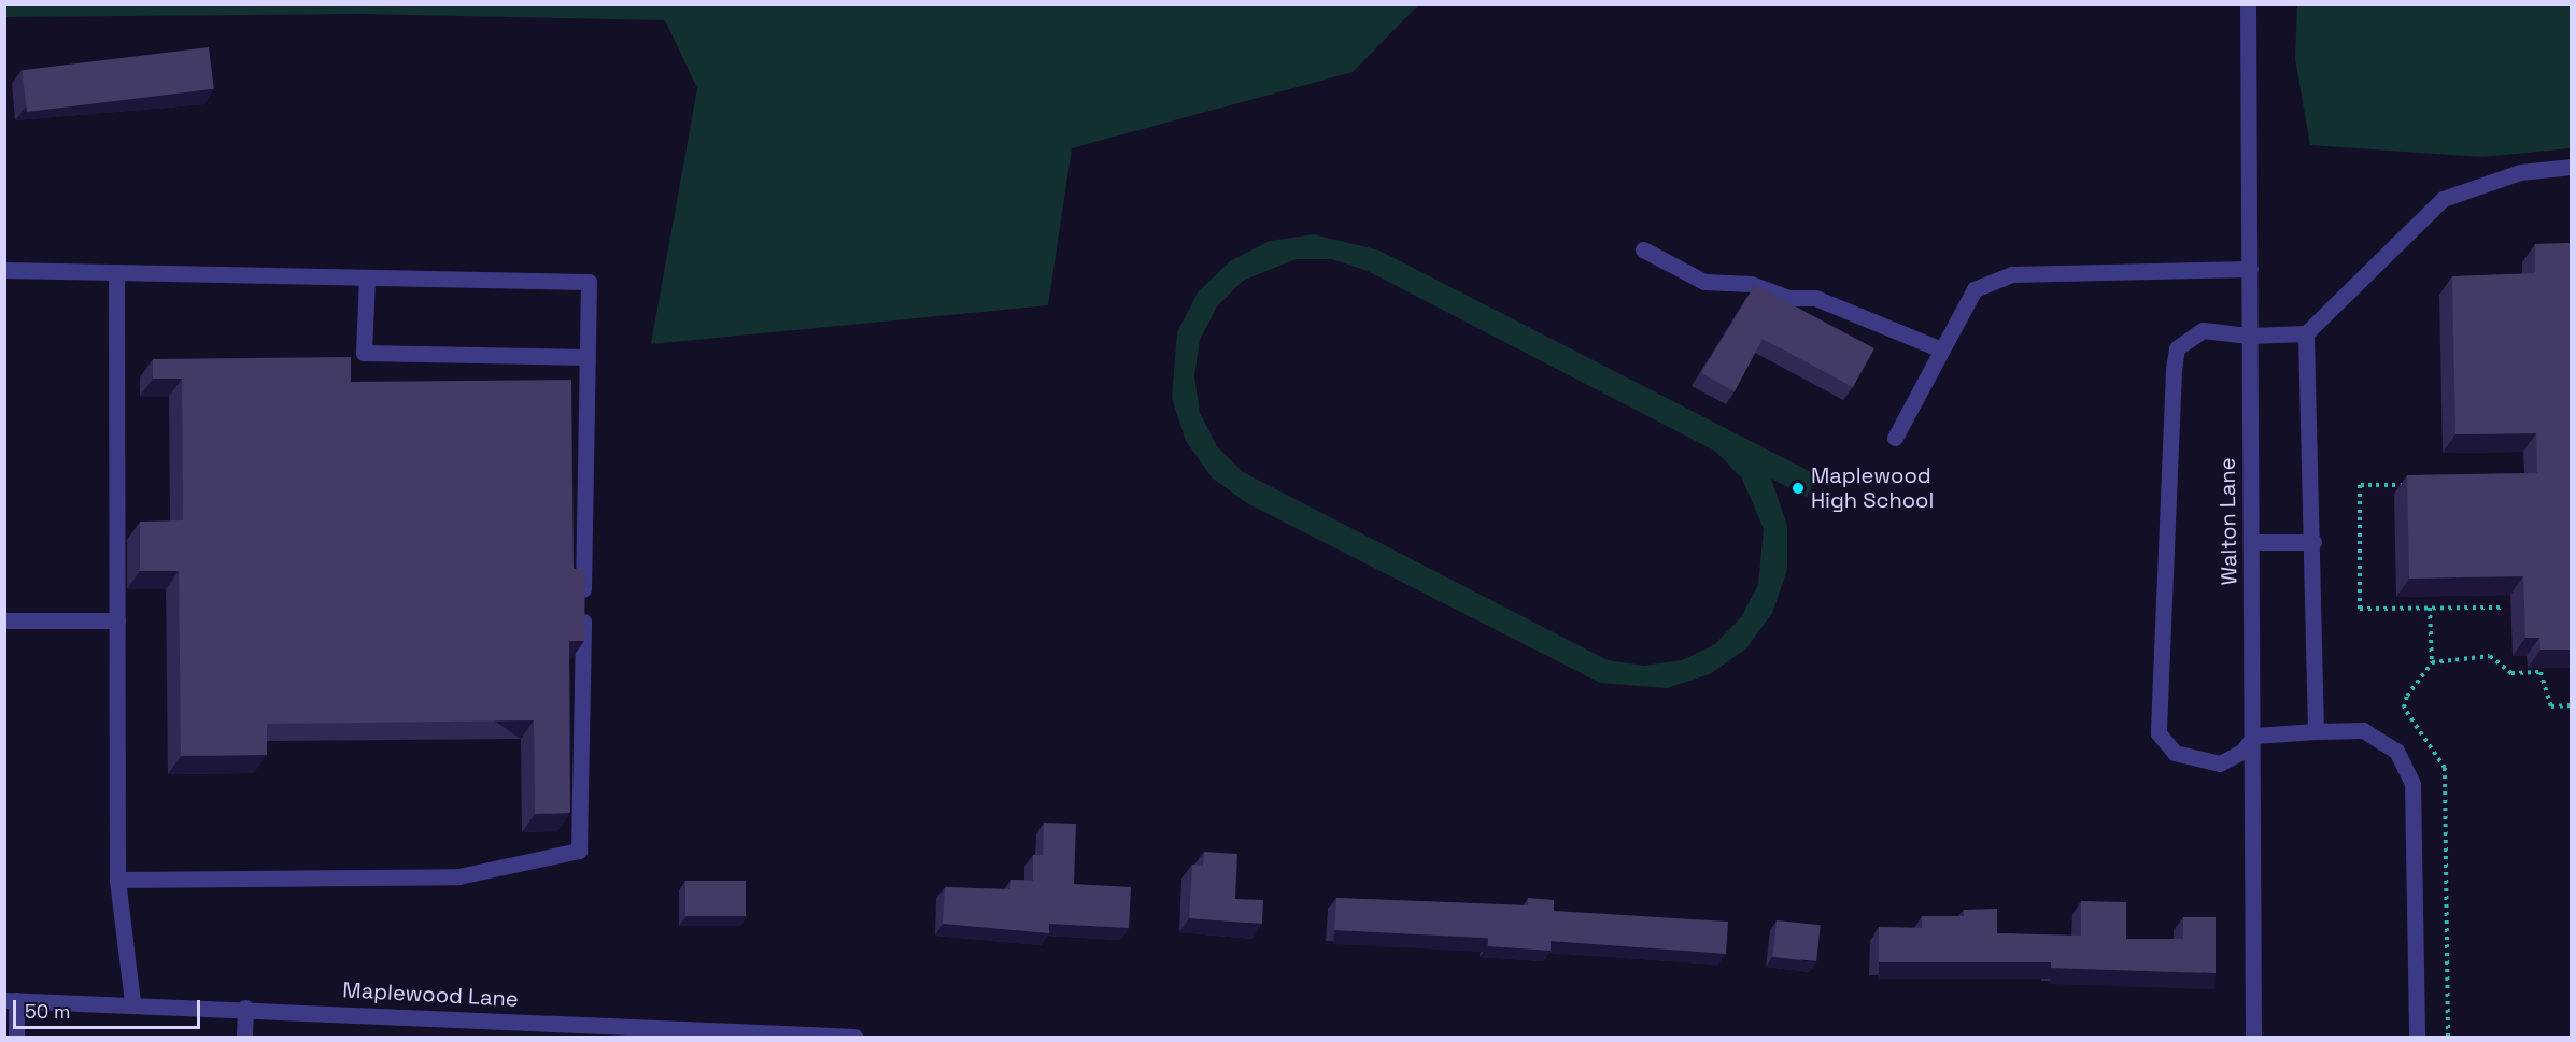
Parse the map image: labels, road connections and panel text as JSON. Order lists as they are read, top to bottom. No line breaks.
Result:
{"streets":{"street":["Walton Lane","Maplewood Lane"]},"places":["Maplewood High School"],"scale_bar":"50 m"}
